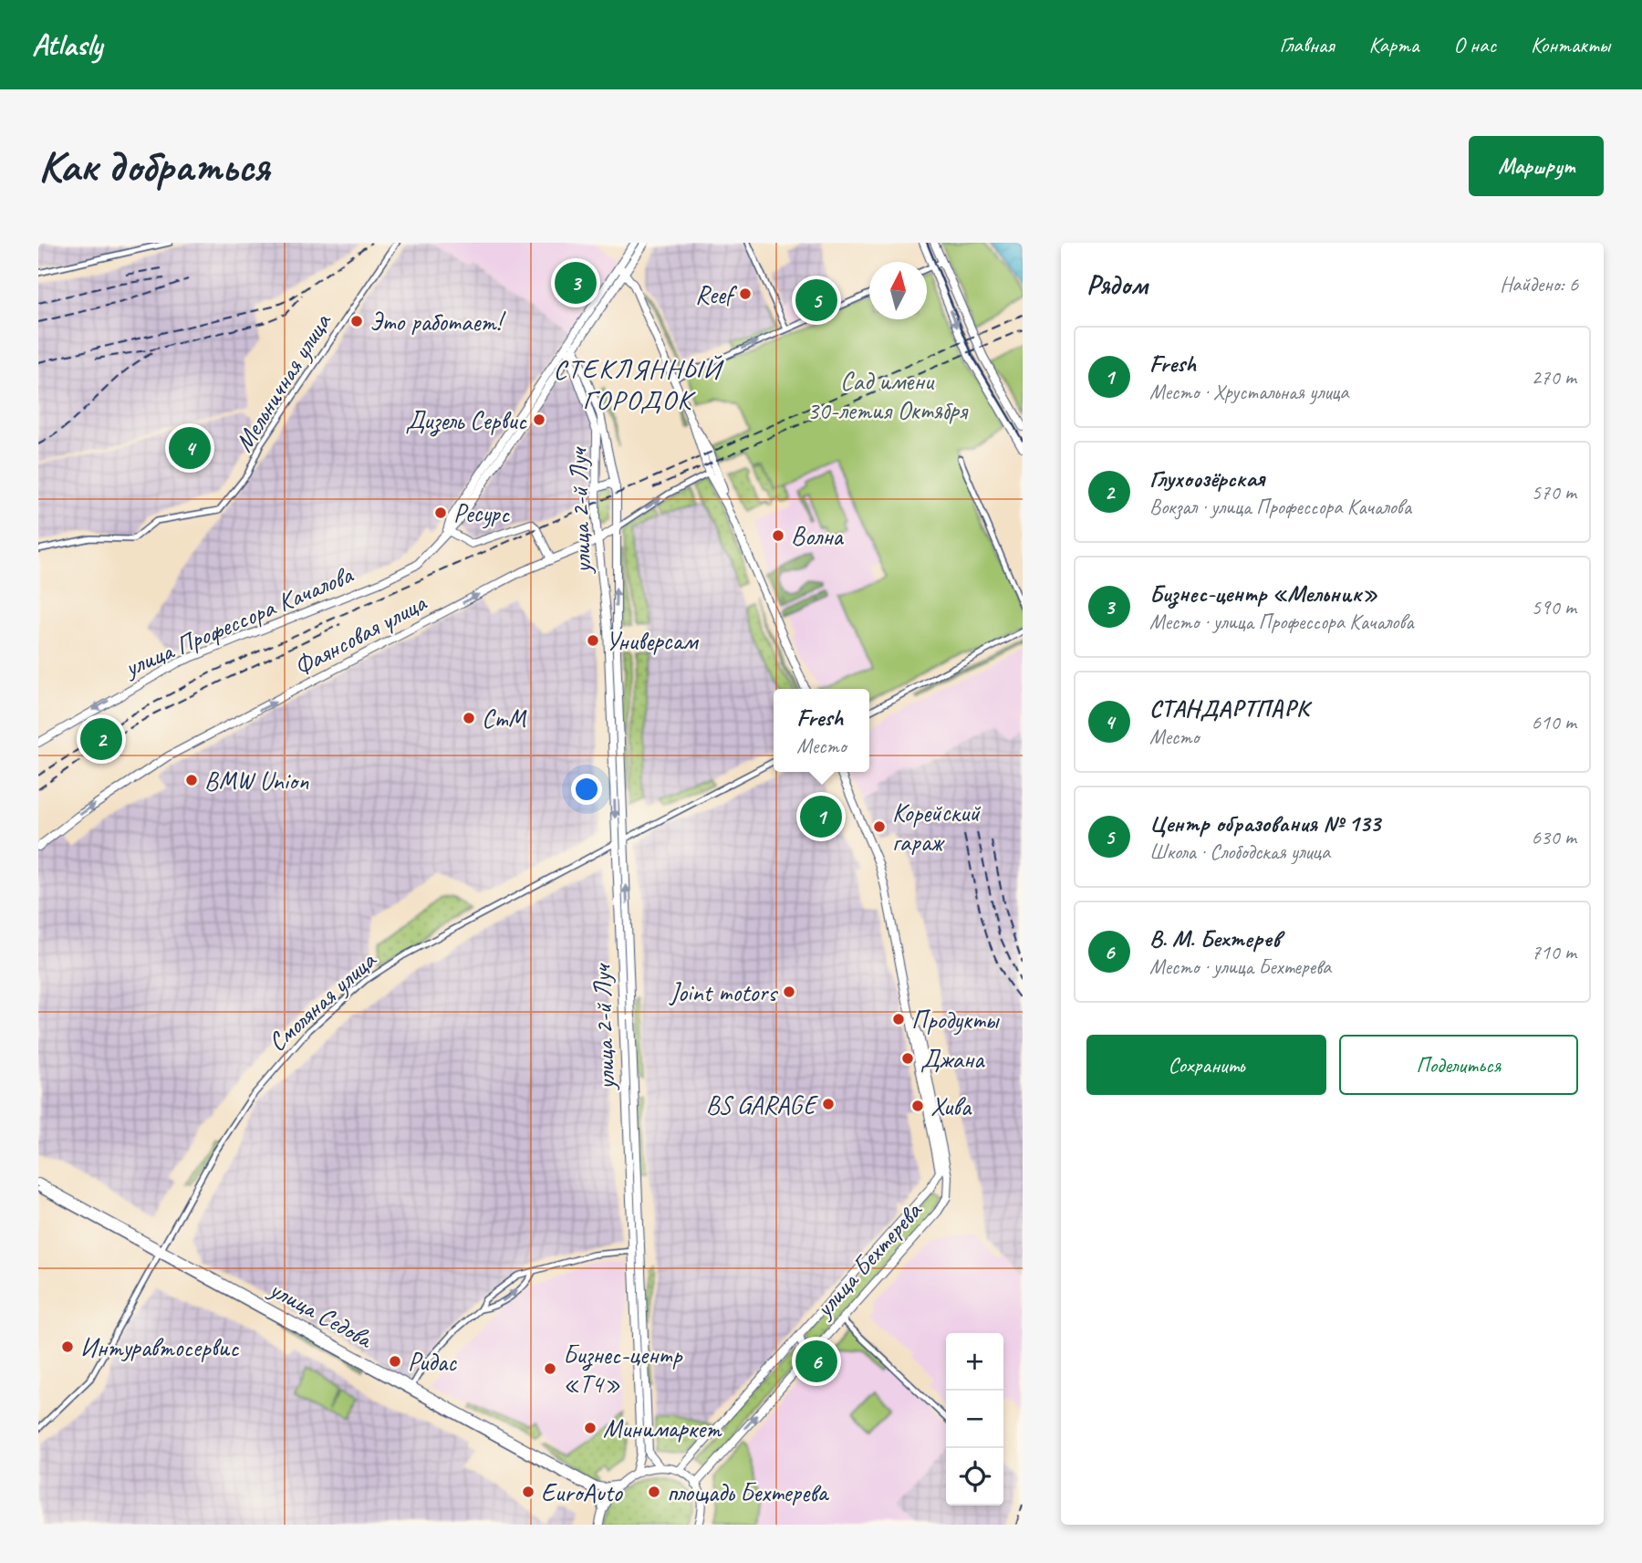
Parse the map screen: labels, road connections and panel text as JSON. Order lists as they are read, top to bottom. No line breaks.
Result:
{"streets":{"street":["Мельничная улица","улица 2-й Луч","улица Профессора Качалова","Фаянсовая улица","Смоляная улица","улица Бехтерева","улица Седова"]},"crossings":[["улица 2-й Луч","улица Профессора Качалова"],["улица 2-й Луч","Фаянсовая улица"],["улица 2-й Луч","Смоляная улица"],["Смоляная улица","улица Седова"]],"one_way":["улица Профессора Качалова","Фаянсовая улица"],"districts":["СТЕКЛЯННЫЙ ГОРОДОК"],"parks":["Сад имени 30-летия Октября"],"places":["Reef","Это работает!","Дизель Сервис","Ресурс","Волна","Универсам","СтМ","BMW Union","Корейский гараж","Joint motors","Продукты","Джана","BS GARAGE","Хива","Интуравтосервис","Ридас","Бизнес-центр «Т4»","Минимаркет","EuroAuto","площадь Бехтерева"],"north":"top","page":{"header":"Atlasly","nav":["Главная","Карта","О нас","Контакты"],"buttons":["Маршрут",["Сохранить","Поделиться"]],"title":"Как добраться","heading":["Рядом","Найдено: 6"],"pins":["3","5","4","2","1","6"],"list":[{"mark":"1","name":"Fresh","note":"Место · Хрустальная улица","value":"270 m"},{"mark":"2","name":"Глухоозёрская","note":"Вокзал · улица Профессора Качалова","value":"570 m"},{"mark":"3","name":"Бизнес-центр «Мельник»","note":"Место · улица Профессора Качалова","value":"590 m"},{"mark":"4","name":"СТАНДАРТПАРК","note":"Место","value":"610 m"},{"mark":"5","name":"Центр образования № 133","note":"Школа · Слободская улица","value":"630 m"},{"mark":"6","name":"В. М. Бехтерев","note":"Место · улица Бехтерева","value":"710 m"}],"popup":["Fresh","Место"],"map_buttons":["+","−"]}}
